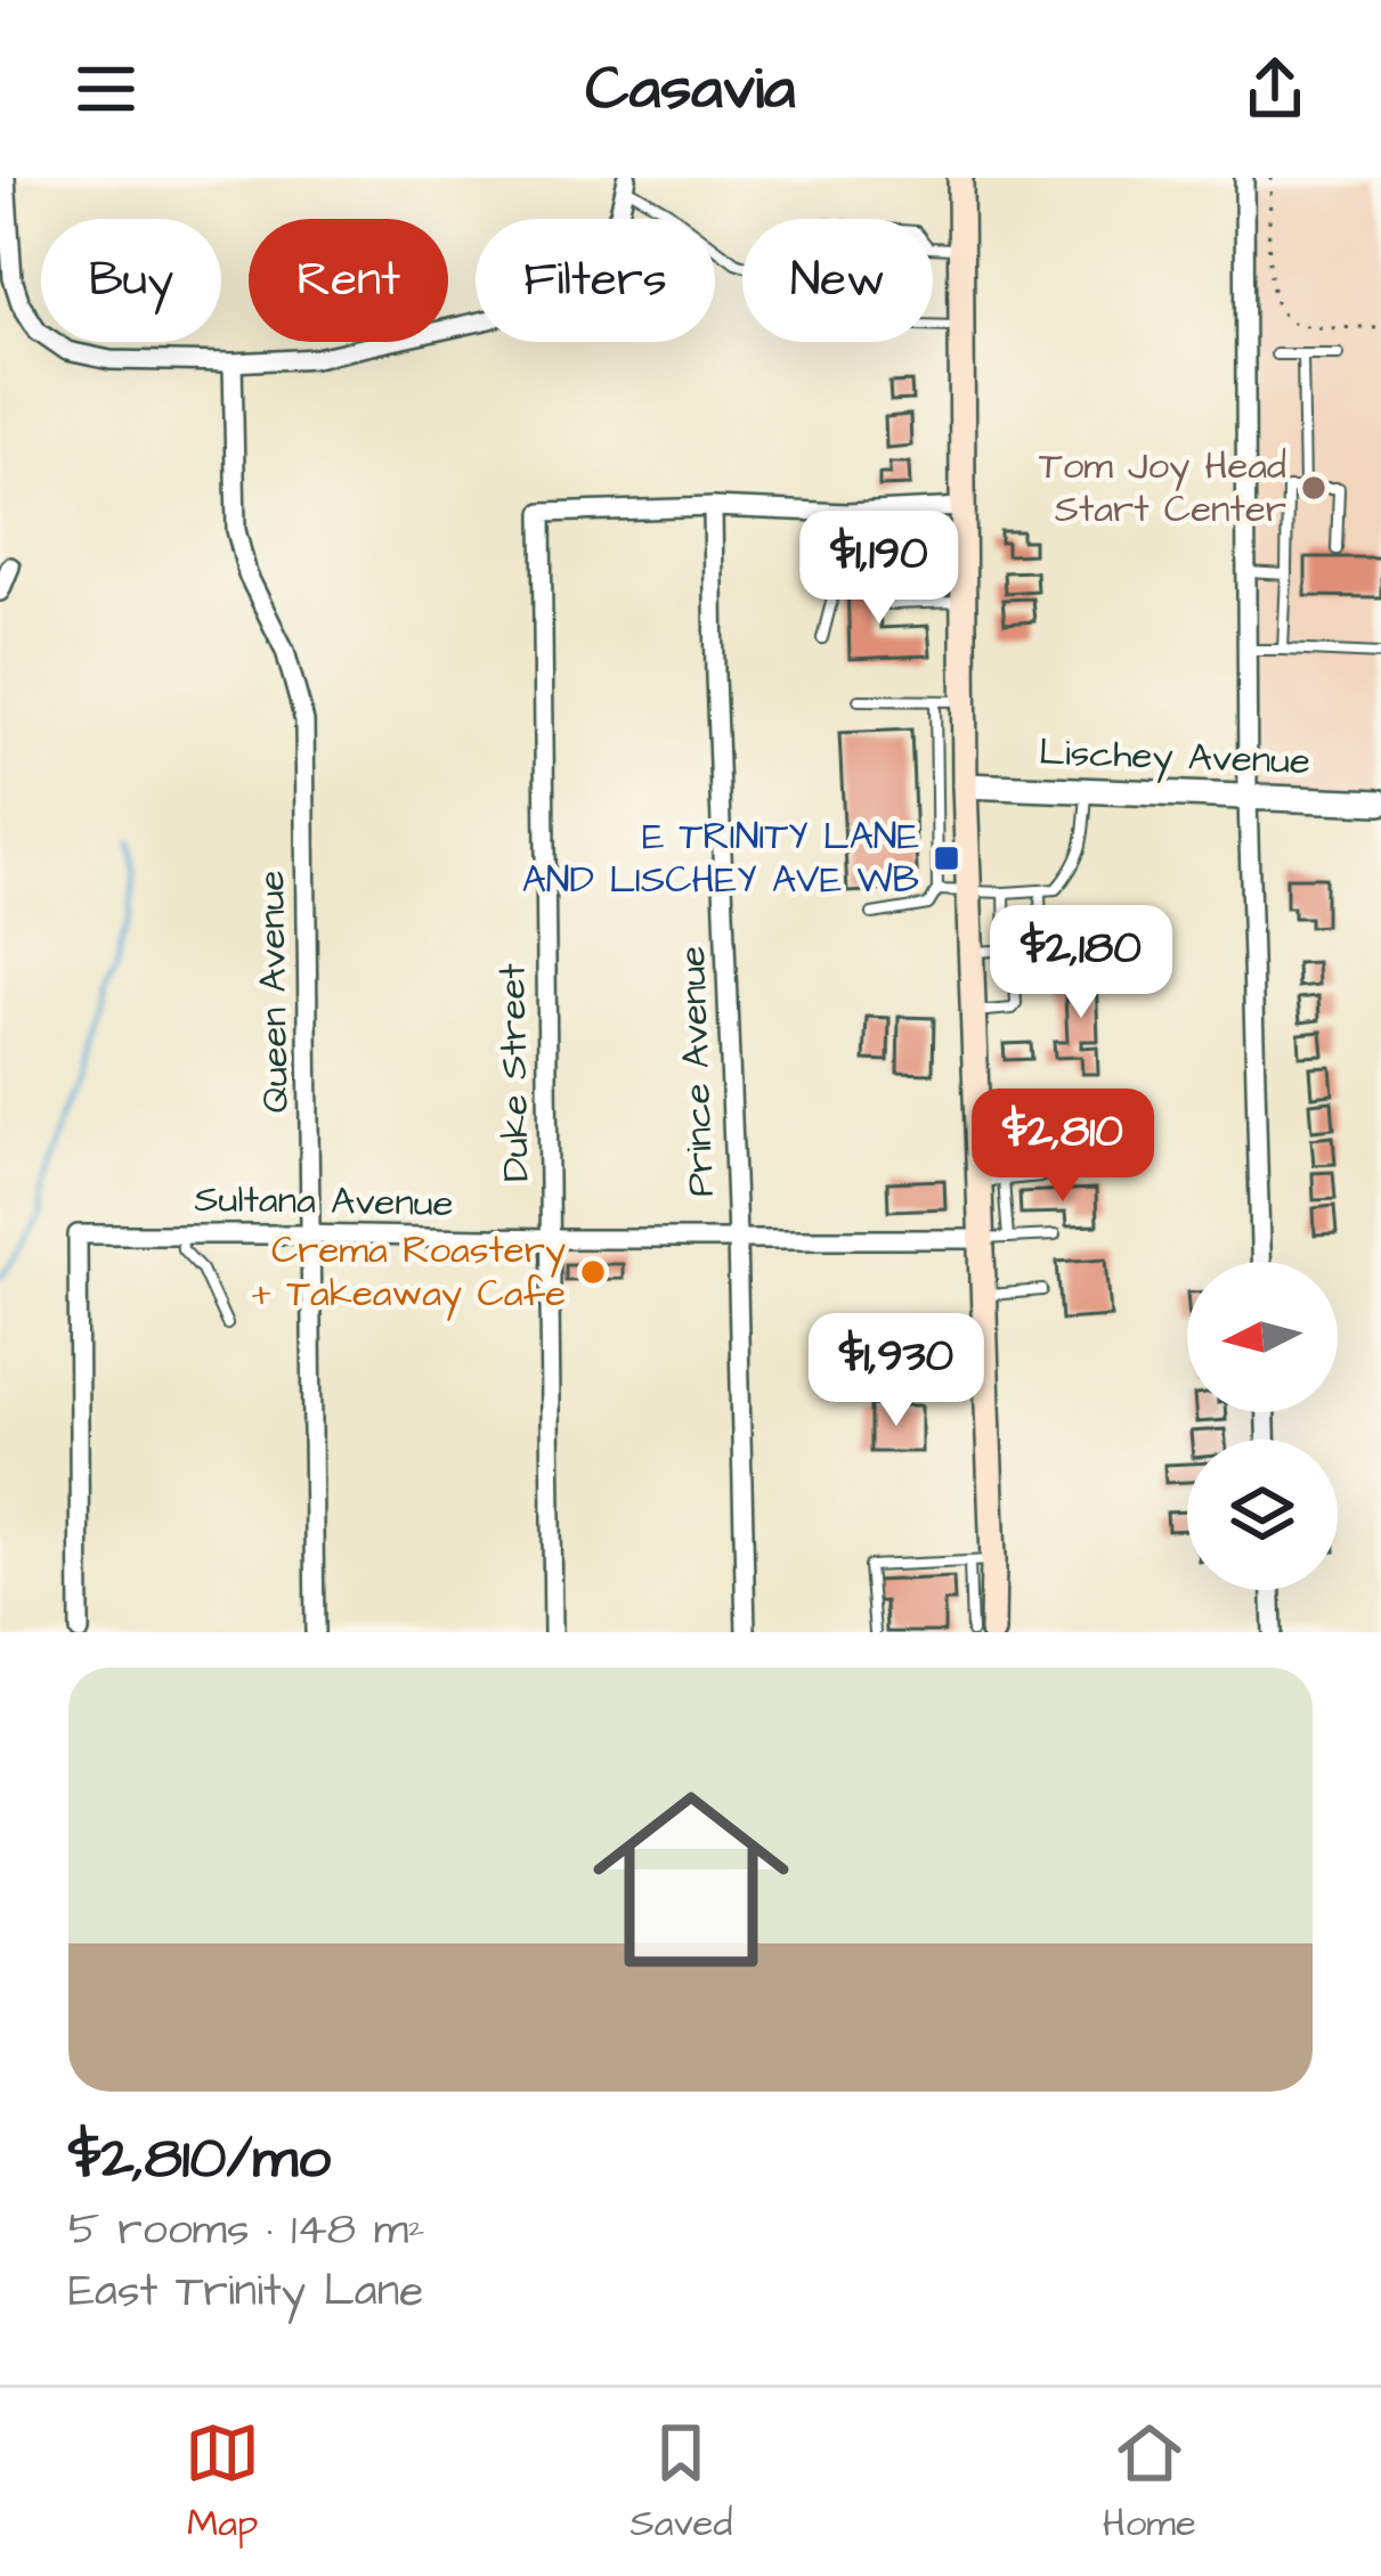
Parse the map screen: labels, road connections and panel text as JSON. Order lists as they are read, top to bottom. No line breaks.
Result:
{"streets":{"street":["Lischey Avenue","Queen Avenue","Prince Avenue","Duke Street","Sultana Avenue"]},"crossings":[["Queen Avenue","Sultana Avenue"],["Prince Avenue","Duke Street"],["Prince Avenue","Sultana Avenue"],["Duke Street","Sultana Avenue"]],"places":{"other":["Tom Joy Head Start Center","Crema Roastery + Takeaway Cafe"],"transit":["E TRINITY LANE AND LISCHEY AVE WB"]},"north":"left","page":{"header":"Casavia","chip":["Buy","Rent","Filters","New"],"price":["$1,190","$2,180","$2,810","$1,930"],"list":[{"name":"$2,810/mo","note":"5 rooms · 148 m² · East Trinity Lane"}],"tabs":["Map","Saved","Home"]}}
